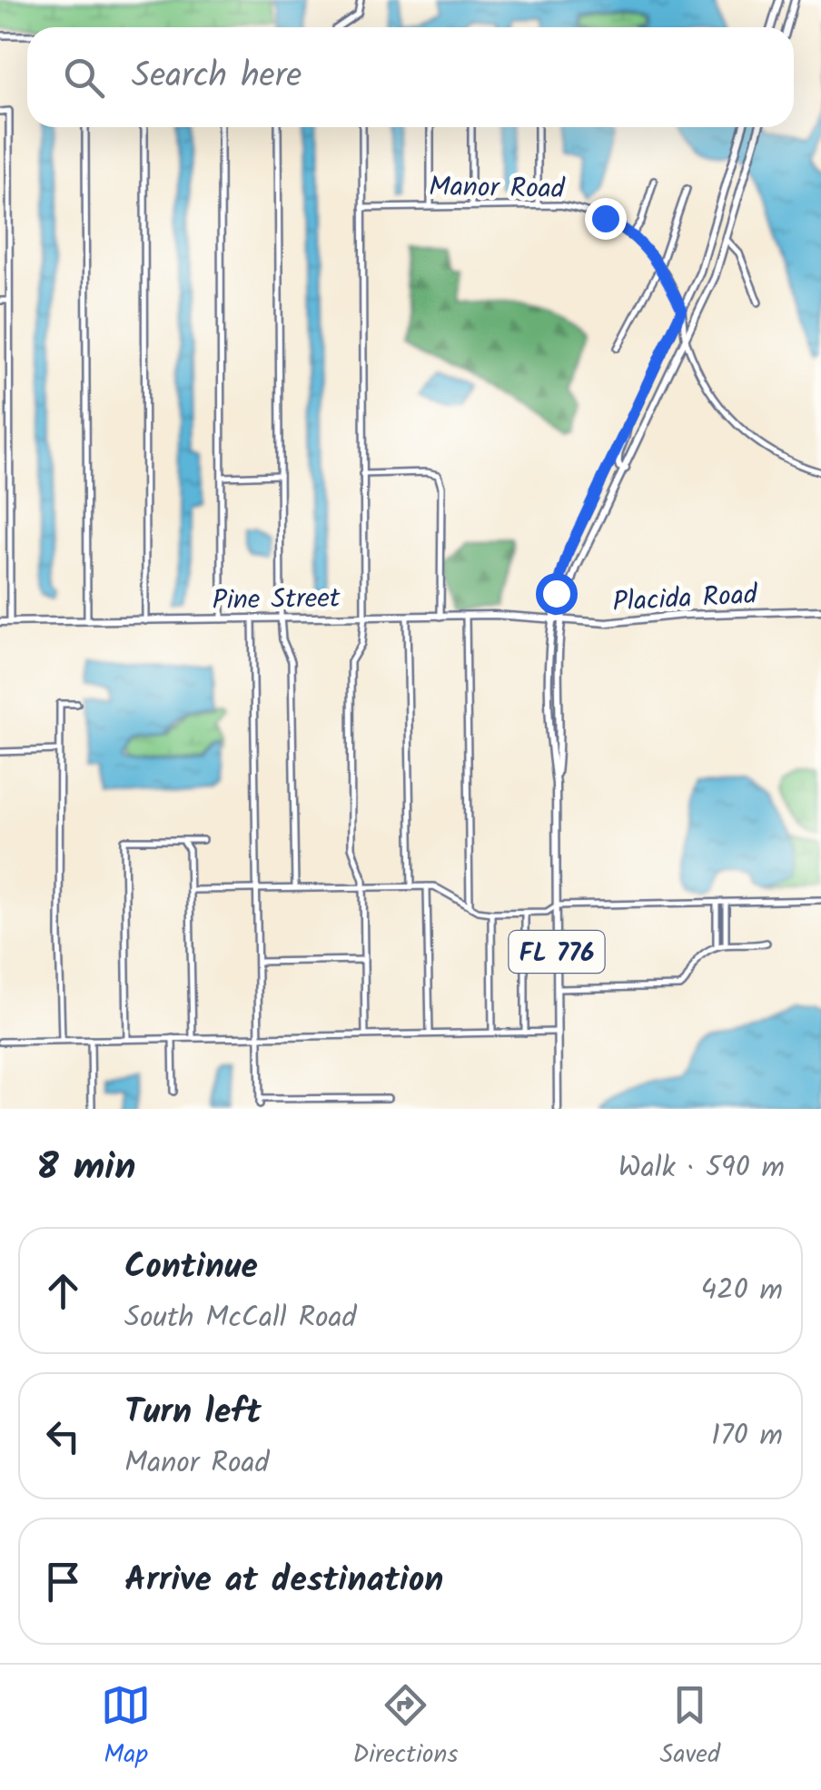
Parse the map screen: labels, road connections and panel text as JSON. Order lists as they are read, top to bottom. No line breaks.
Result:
{"streets":{"main road":["Placida Road","Pine Street","FL 776"],"street":["Manor Road"]},"crossings":[["Manor Road","FL 776"],["Placida Road","Pine Street"],["Placida Road","FL 776"],["Pine Street","FL 776"]],"page":{"search":"Search here","heading":["8 min","Walk · 590 m"],"list":[["Continue","South McCall Road","420 m"],["Turn left","Manor Road","170 m"],"Arrive at destination"],"nav":["Map","Directions","Saved"]}}
